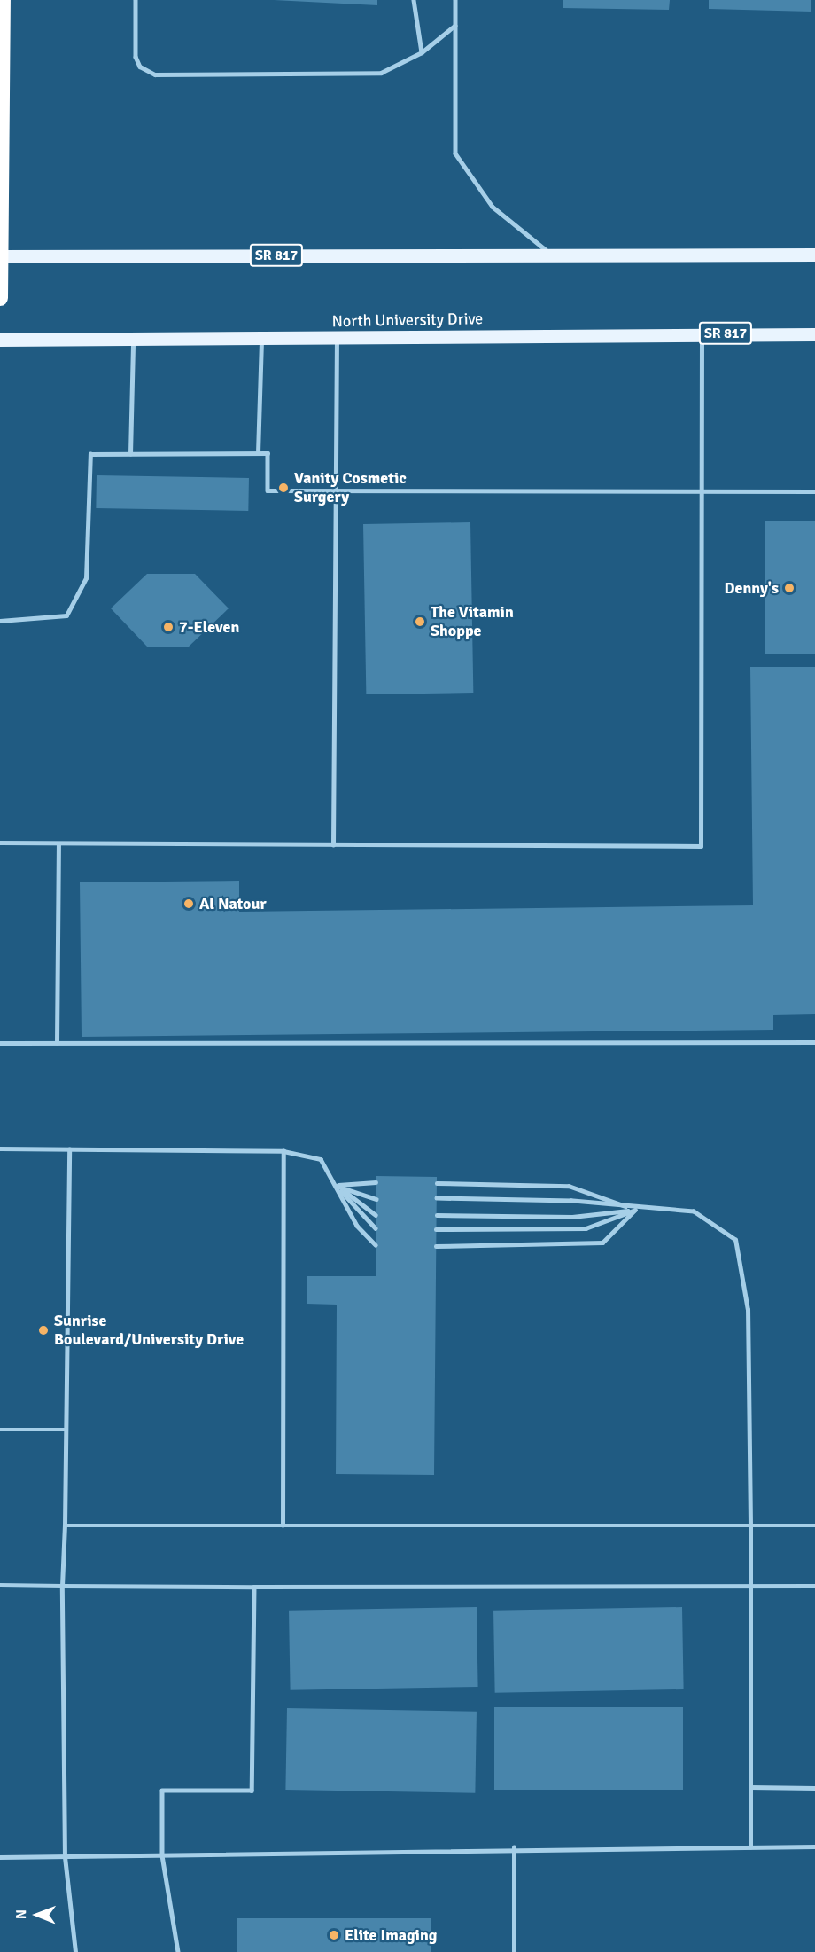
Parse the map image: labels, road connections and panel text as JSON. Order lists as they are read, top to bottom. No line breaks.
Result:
{"streets":{"main road":["SR 817","North University Drive"]},"places":["Vanity Cosmetic Surgery","Denny's","The Vitamin Shoppe","7-Eleven","Al Natour","Sunrise Boulevard/University Drive","Elite Imaging"],"north":"left"}
